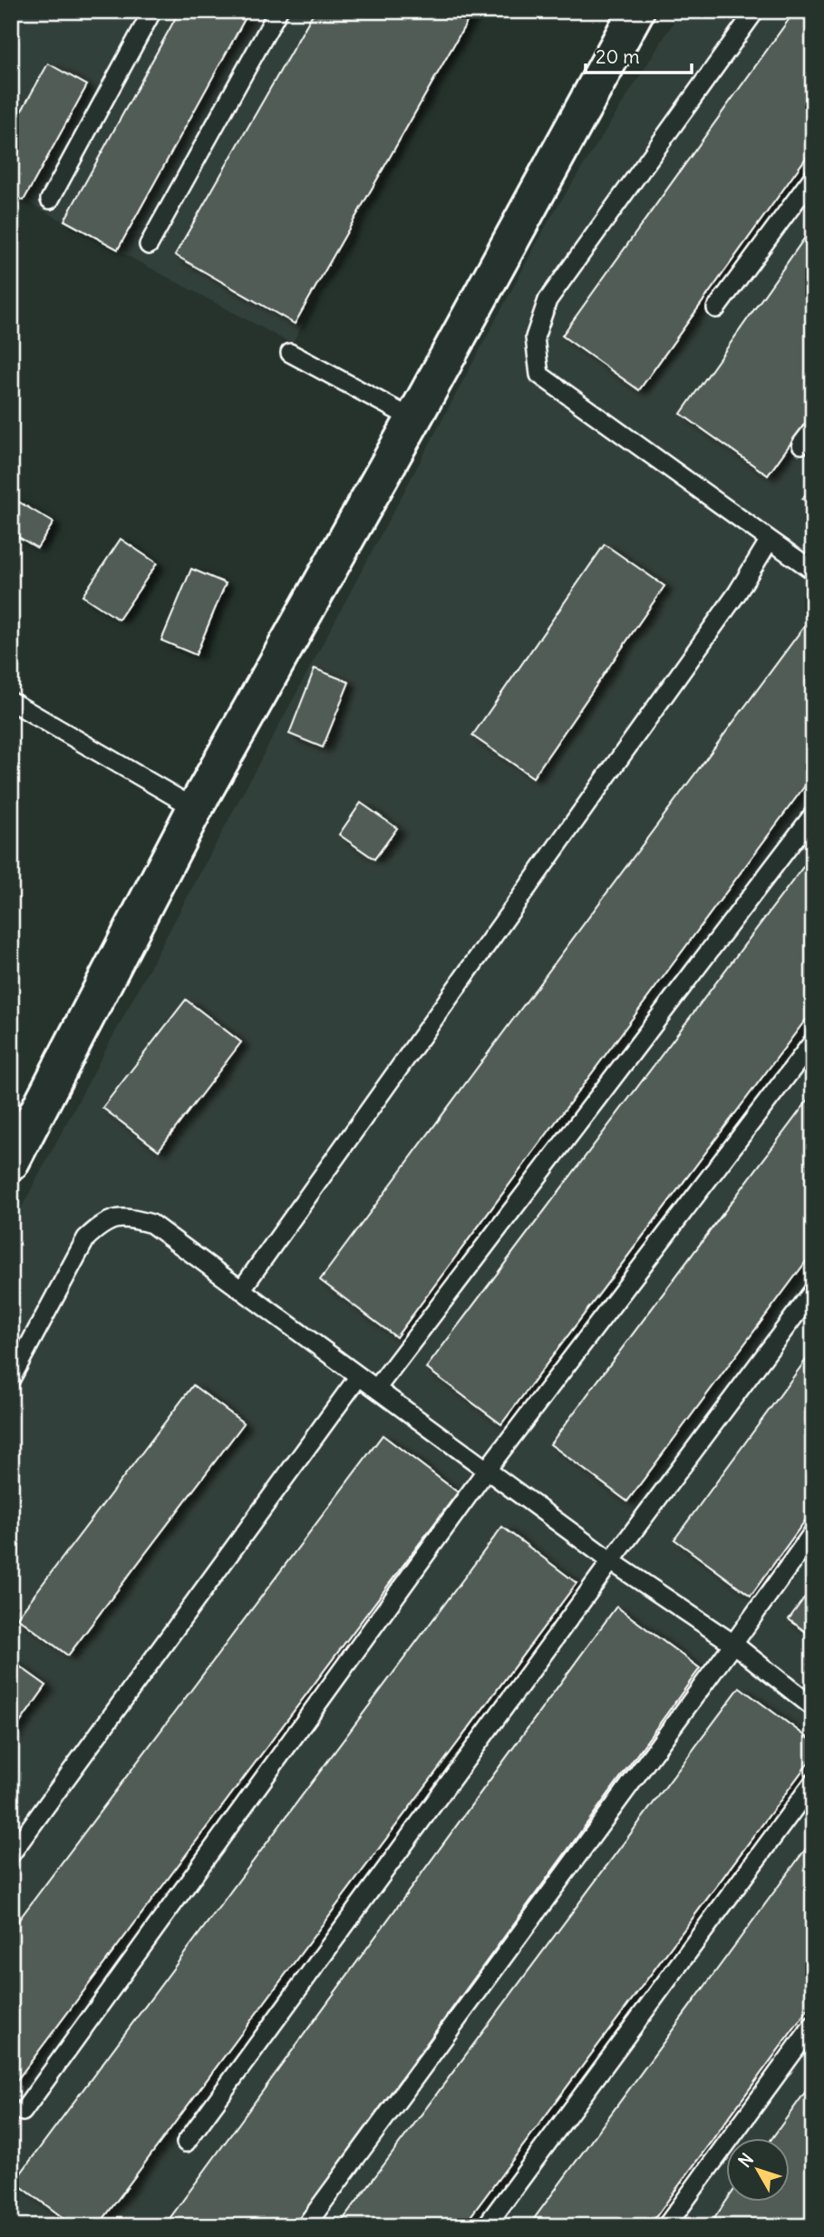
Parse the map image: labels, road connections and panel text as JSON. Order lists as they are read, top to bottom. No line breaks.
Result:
{"scale_bar":"20 m","north":"top left"}
